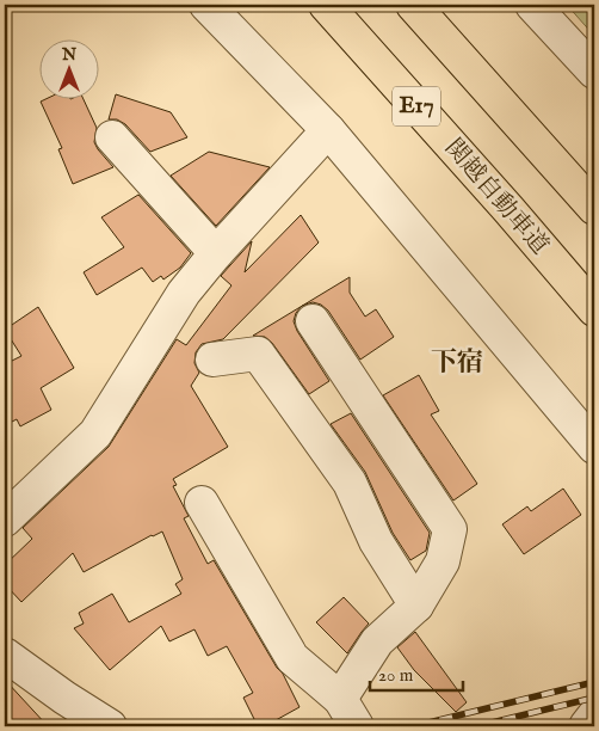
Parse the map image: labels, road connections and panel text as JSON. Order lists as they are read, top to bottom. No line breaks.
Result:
{"streets":{"highway":["E17","関越自動車道"]},"districts":["下宿"],"scale_bar":"20 m","north":"top"}
